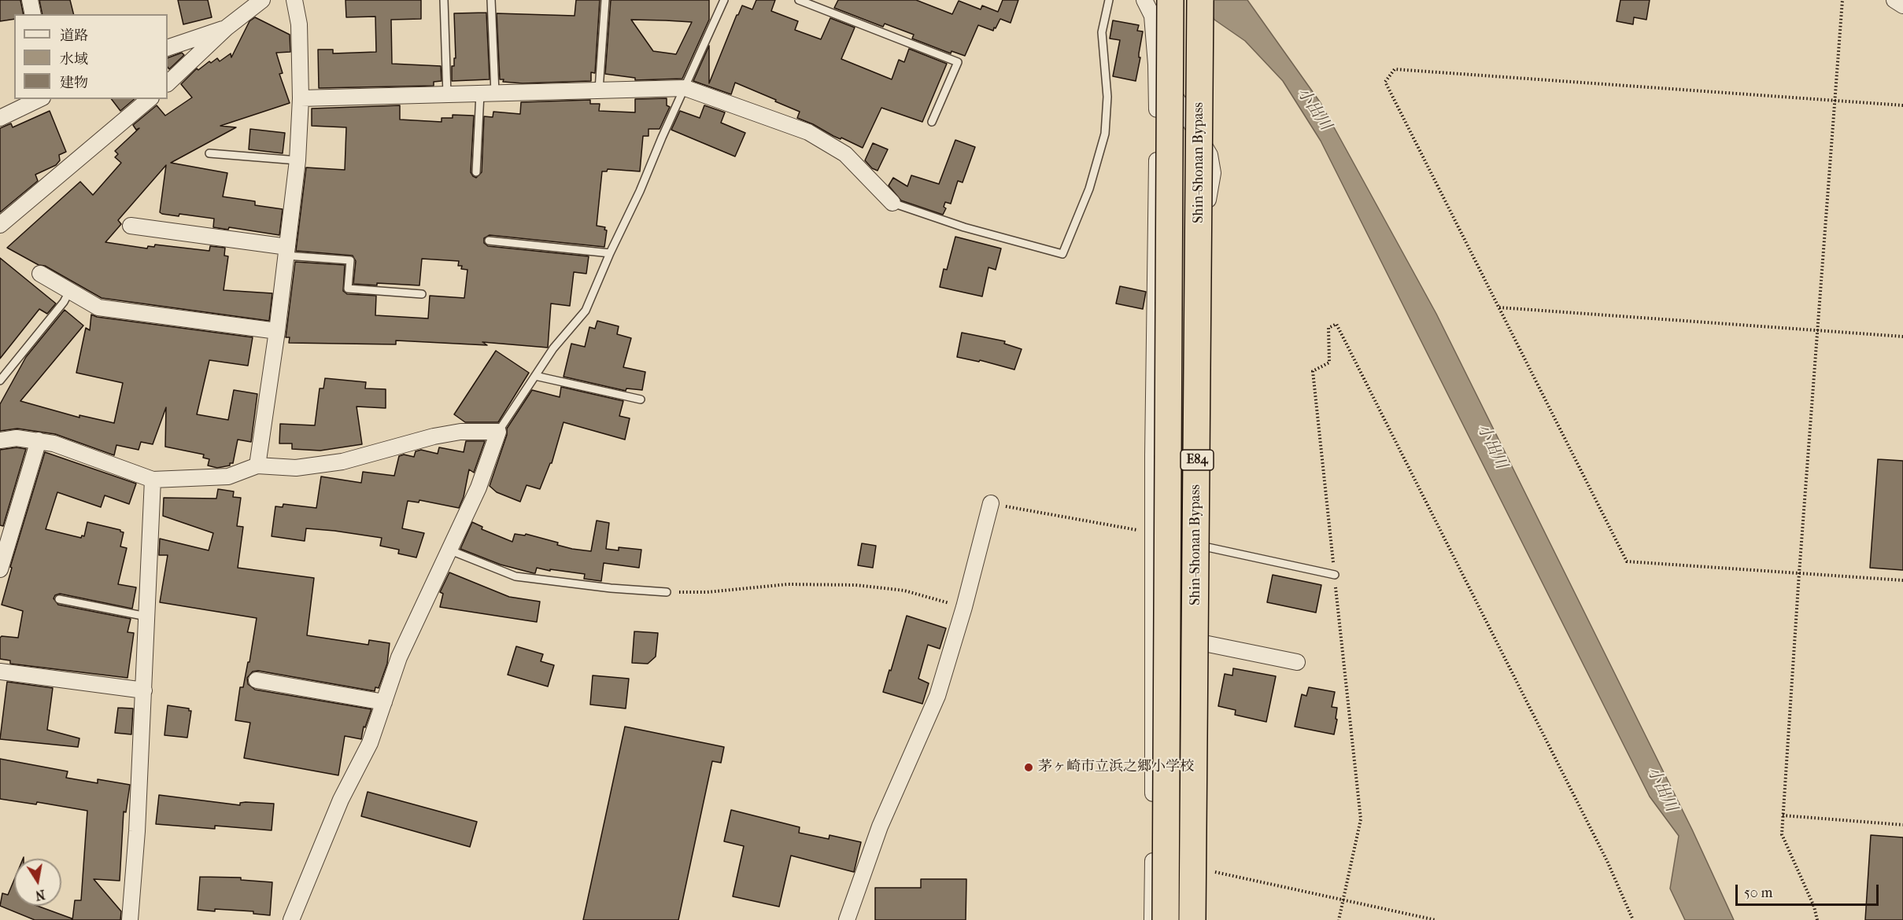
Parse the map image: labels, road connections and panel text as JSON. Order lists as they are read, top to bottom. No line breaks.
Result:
{"streets":{"highway":["Shin-Shonan Bypass","E84"]},"water":["小出川"],"places":["茅ヶ崎市立浜之郷小学校"],"legend":["道路","水域","建物"],"scale_bar":"50 m","north":"bottom"}
